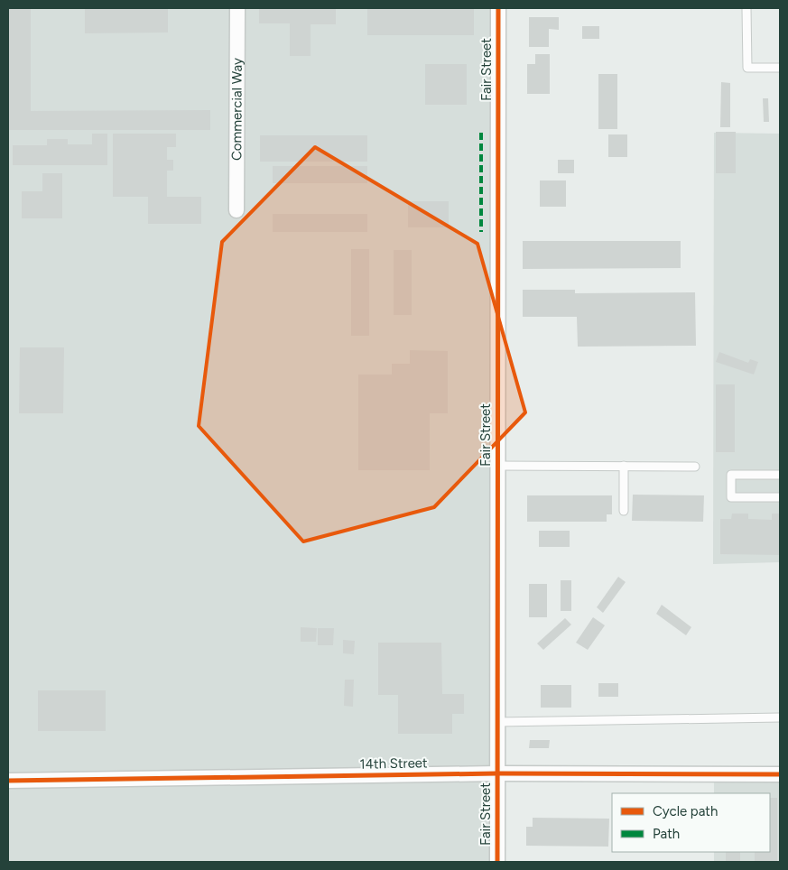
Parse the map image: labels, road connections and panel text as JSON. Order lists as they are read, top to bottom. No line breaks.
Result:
{"streets":{"street":["Fair Street","Commercial Way","14th Street"]},"crossings":[["Fair Street","14th Street"]],"legend":["Cycle path","Path"]}
